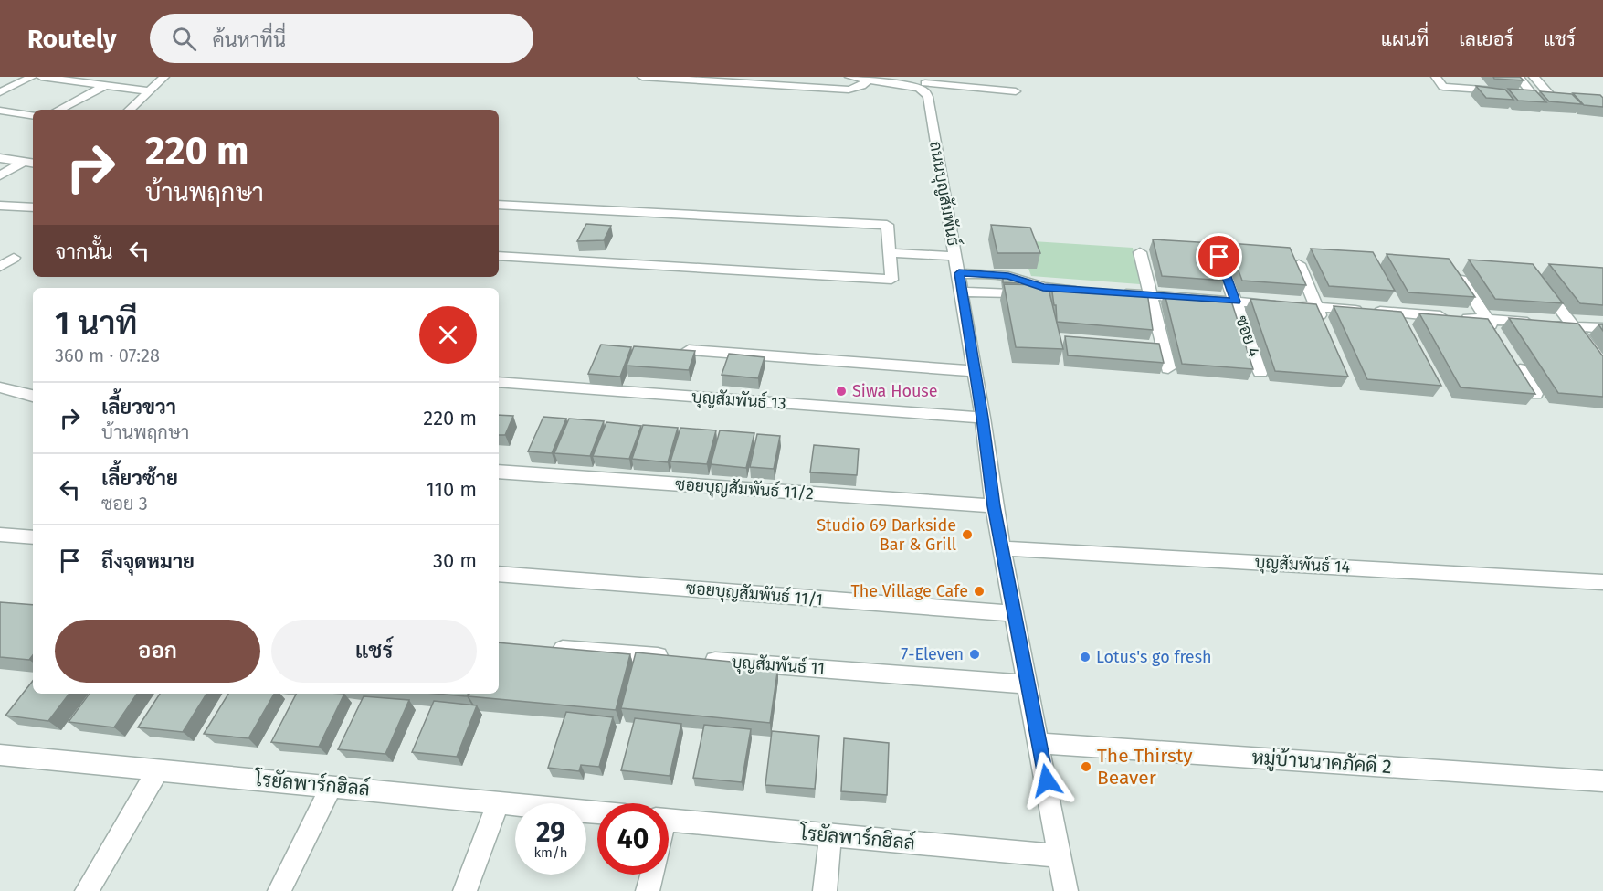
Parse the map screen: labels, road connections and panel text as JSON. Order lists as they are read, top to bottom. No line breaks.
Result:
{"streets":{"street":["ถนนบุญสัมพันธ์","ซอย 4","บุญสัมพันธ์ 13","ซอยบุญสัมพันธ์ 11/2","บุญสัมพันธ์ 14","ซอยบุญสัมพันธ์ 11/1","บุญสัมพันธ์ 11","หมู่บ้านนาคภัคดี 2","โรยัลพาร์กฮิลล์"]},"crossings":[["ถนนบุญสัมพันธ์","บุญสัมพันธ์ 13"],["ถนนบุญสัมพันธ์","ซอยบุญสัมพันธ์ 11/2"],["ถนนบุญสัมพันธ์","บุญสัมพันธ์ 14"],["ถนนบุญสัมพันธ์","ซอยบุญสัมพันธ์ 11/1"],["ถนนบุญสัมพันธ์","บุญสัมพันธ์ 11"],["ถนนบุญสัมพันธ์","หมู่บ้านนาคภัคดี 2"],["ถนนบุญสัมพันธ์","โรยัลพาร์กฮิลล์"]],"places":["Siwa House","Studio 69 Darkside Bar & Grill","The Village Cafe","7-Eleven","Lotus's go fresh","The Thirsty Beaver"],"page":{"header":"Routely","search":"ค้นหาที่นี่","nav":["แผนที่","เลเยอร์","แชร์"],"turn":["220 m","บ้านพฤกษา"],"then":"จากนั้น","heading":["1 นาที","360 m · 07:28"],"list":[{"name":"เลี้ยวขวา","note":"บ้านพฤกษา","value":"220 m"},{"name":"เลี้ยวซ้าย","note":"ซอย 3","value":"110 m"},{"name":"ถึงจุดหมาย","value":"30 m"}],"buttons":["ออก","แชร์"],"speed":"29 km/h","limit":"40"}}
